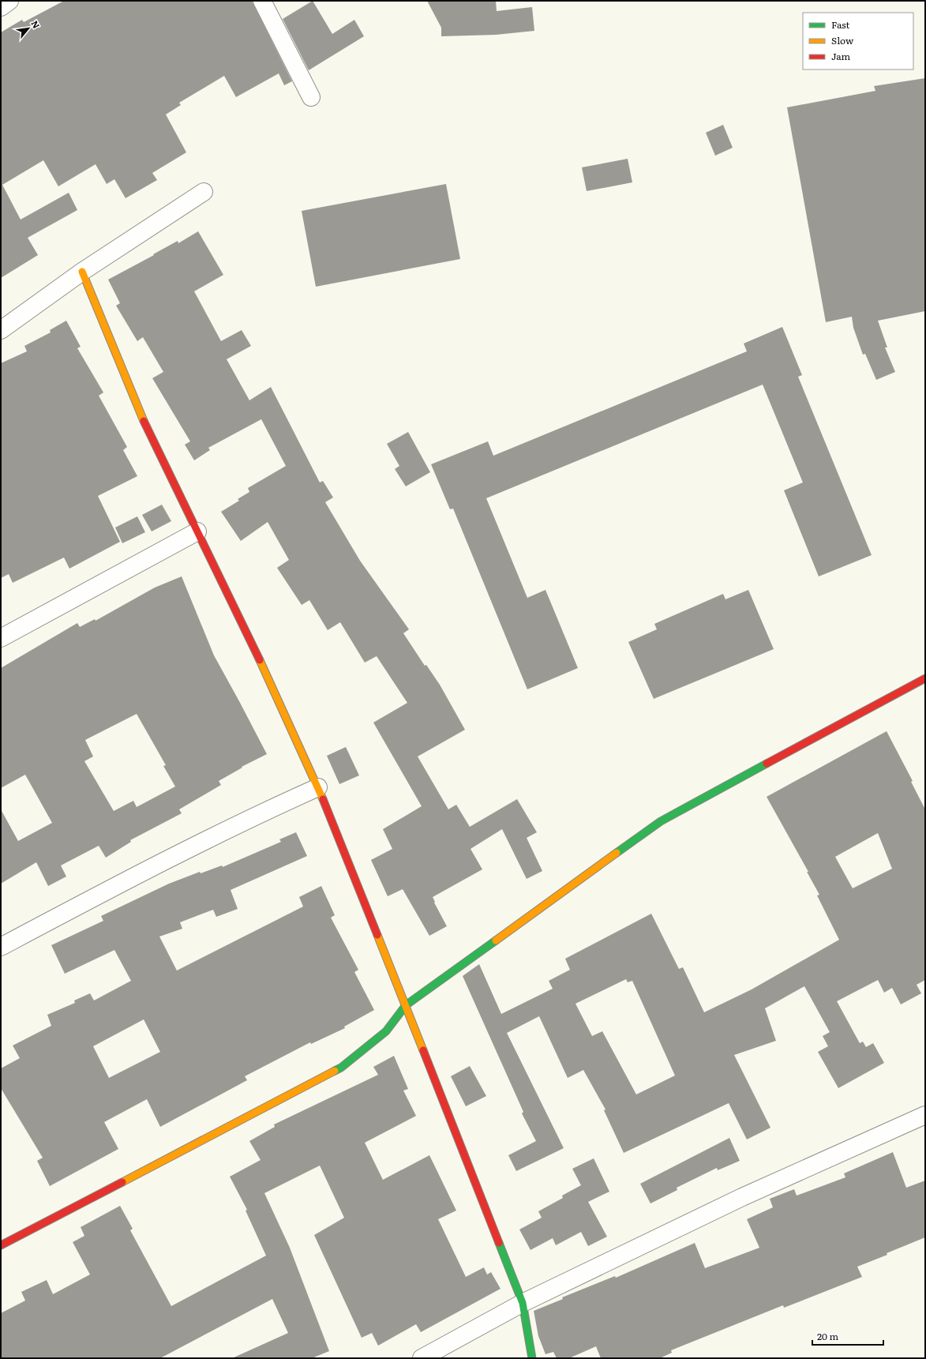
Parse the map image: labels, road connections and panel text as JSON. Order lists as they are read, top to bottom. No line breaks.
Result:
{"legend":["Fast","Slow","Jam"],"scale_bar":"20 m","north":"top right"}
